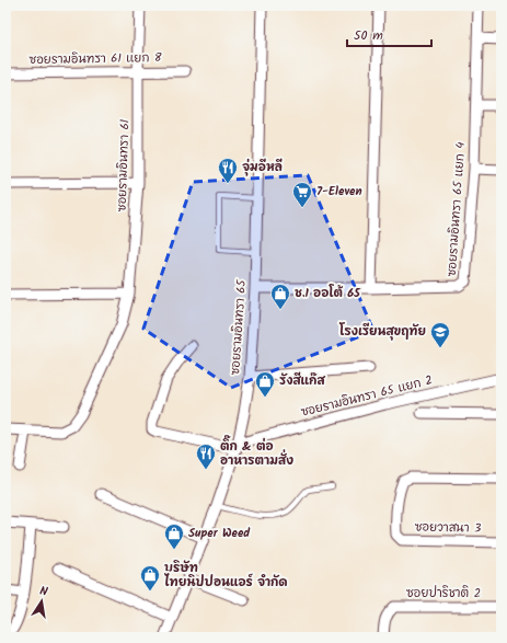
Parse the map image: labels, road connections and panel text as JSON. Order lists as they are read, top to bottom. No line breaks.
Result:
{"streets":{"street":["ซอยรามอินทรา 61 แยก 8","ซอยรามอินทรา 61","ซอยรามอินทรา 65 แยก 4","ซอยรามอินทรา 65","ซอยรามอินทรา 65 แยก 2","ซอยวาสนา 3","ซอยปาริชาติ 2"]},"crossings":[["ซอยรามอินทรา 61 แยก 8","ซอยรามอินทรา 61"],["ซอยรามอินทรา 65 แยก 4","ซอยรามอินทรา 65"],["ซอยรามอินทรา 65","ซอยรามอินทรา 65 แยก 2"]],"places":{"restaurant":["จุ่มอีหลี","ติ๊ก & ต่อ อาหารตามสั่ง"],"supermarket":["7-Eleven"],"shop":["ช.1 ออโต้ 65","รังสีแก๊ส","Super Weed","บริษัท ไทยนิปปอนแอร์ จำกัด"],"school or university":["โรงเรียนสุขฤทัย"]},"scale_bar":"50 m","north":"top"}
